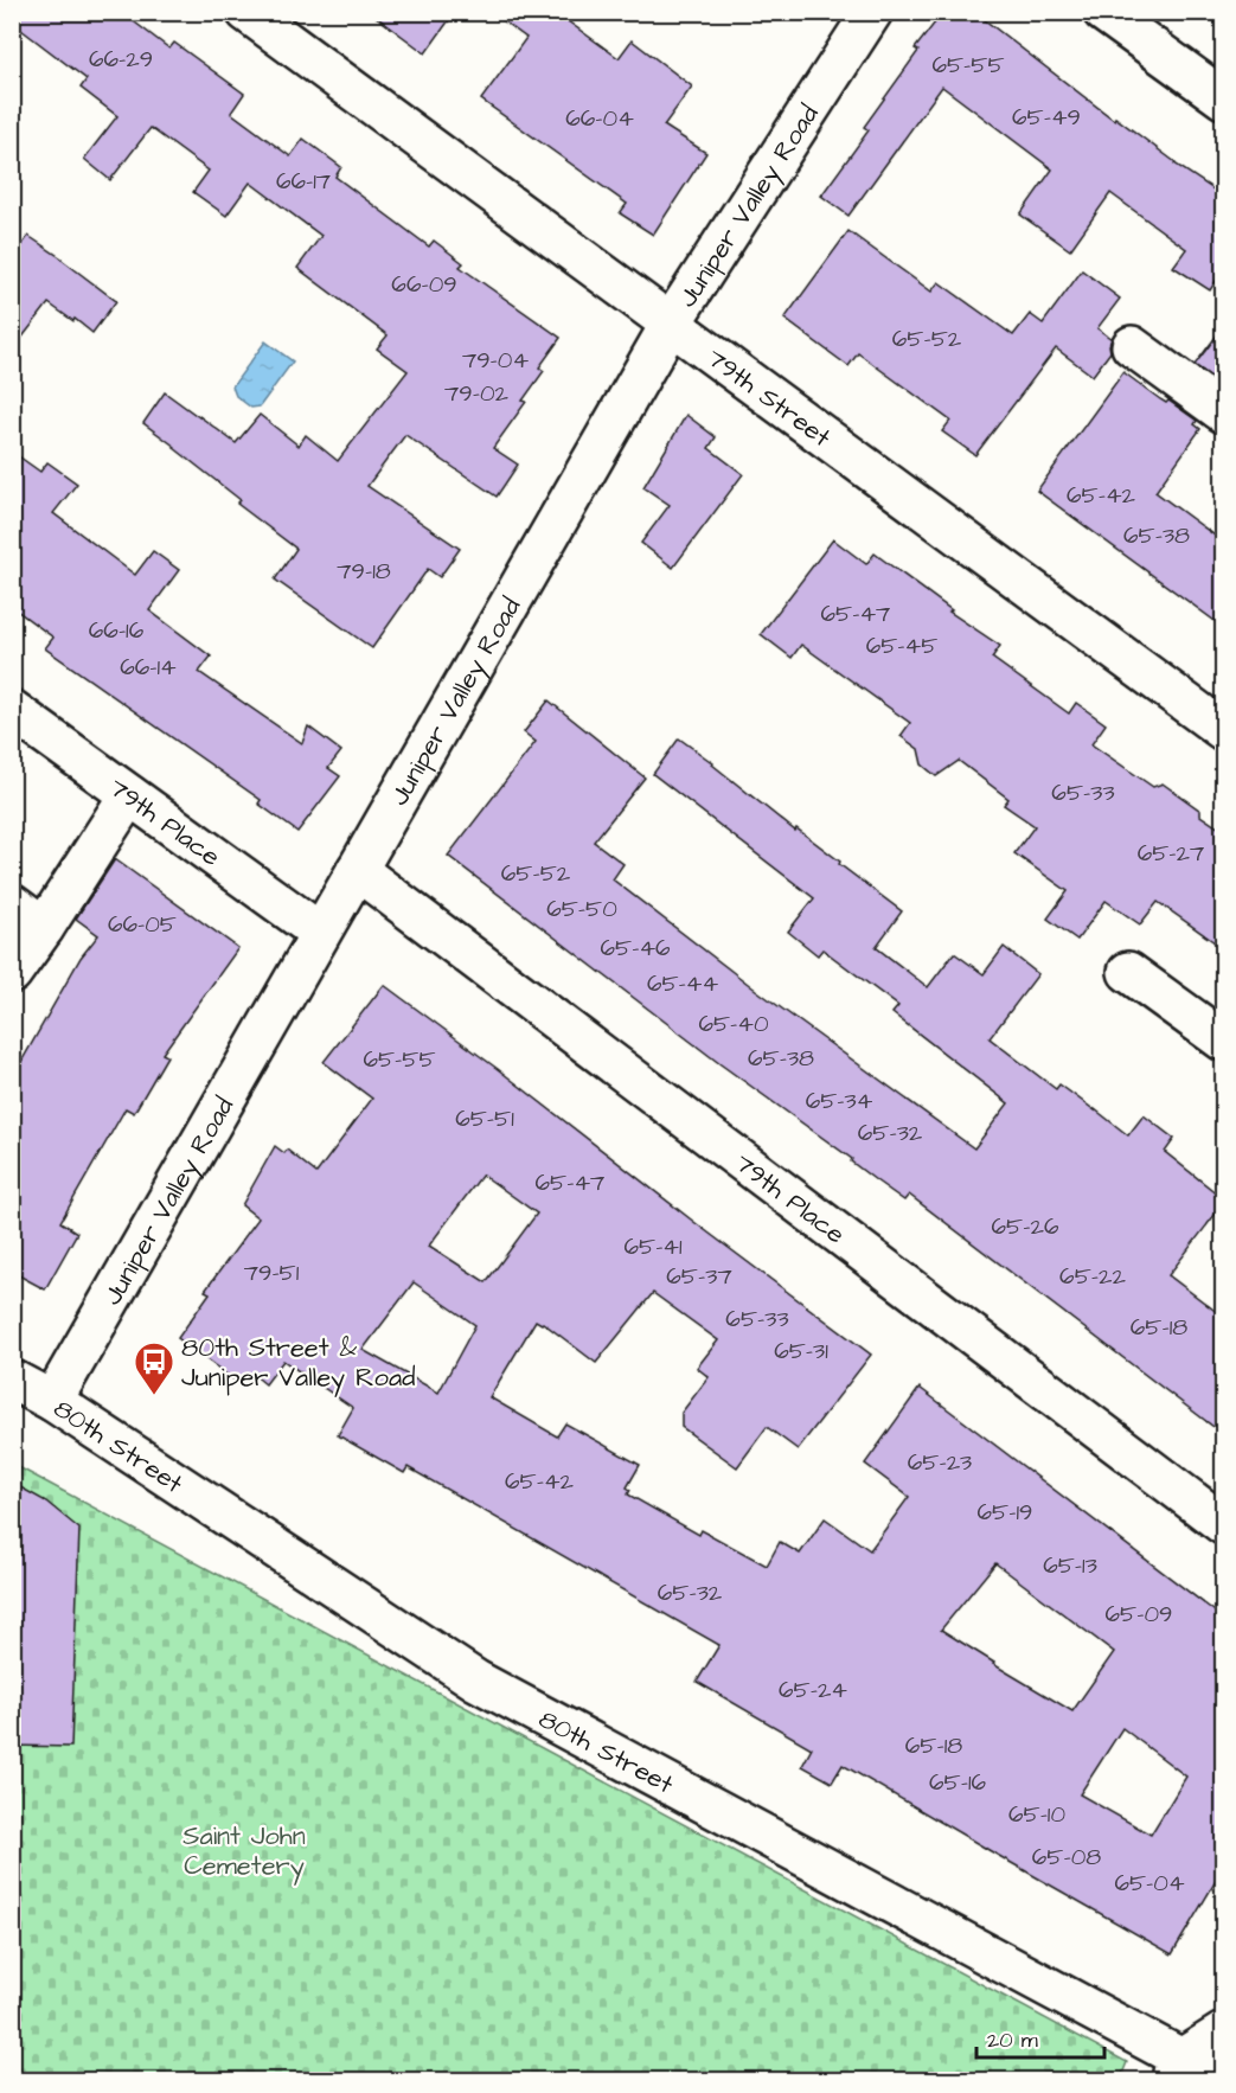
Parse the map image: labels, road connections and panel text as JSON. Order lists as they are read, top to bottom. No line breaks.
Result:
{"streets":{"street":["Juniper Valley Road","79th Street","79th Place","80th Street"]},"crossings":[["Juniper Valley Road","79th Street"],["Juniper Valley Road","79th Place"],["Juniper Valley Road","80th Street"]],"parks":["Saint John Cemetery"],"places":{"bus stop":["80th Street & Juniper Valley Road"]},"house_numbers":["66-29","65-55","65-49","66-04","66-17","66-09","65-52","79-04","79-02","65-42","65-38","79-18","65-47","66-16","65-45","66-14","65-33","65-27","65-52","65-50","66-05","65-46","65-44","65-40","65-38","65-55","65-34","65-51","65-32","65-47","65-26","65-41","79-51","65-37","65-22","65-33","65-18","65-31","65-23","65-42","65-19","65-13","65-32","65-09","65-24","65-18","65-16","65-10","65-08","65-04"],"scale_bar":"20 m"}
